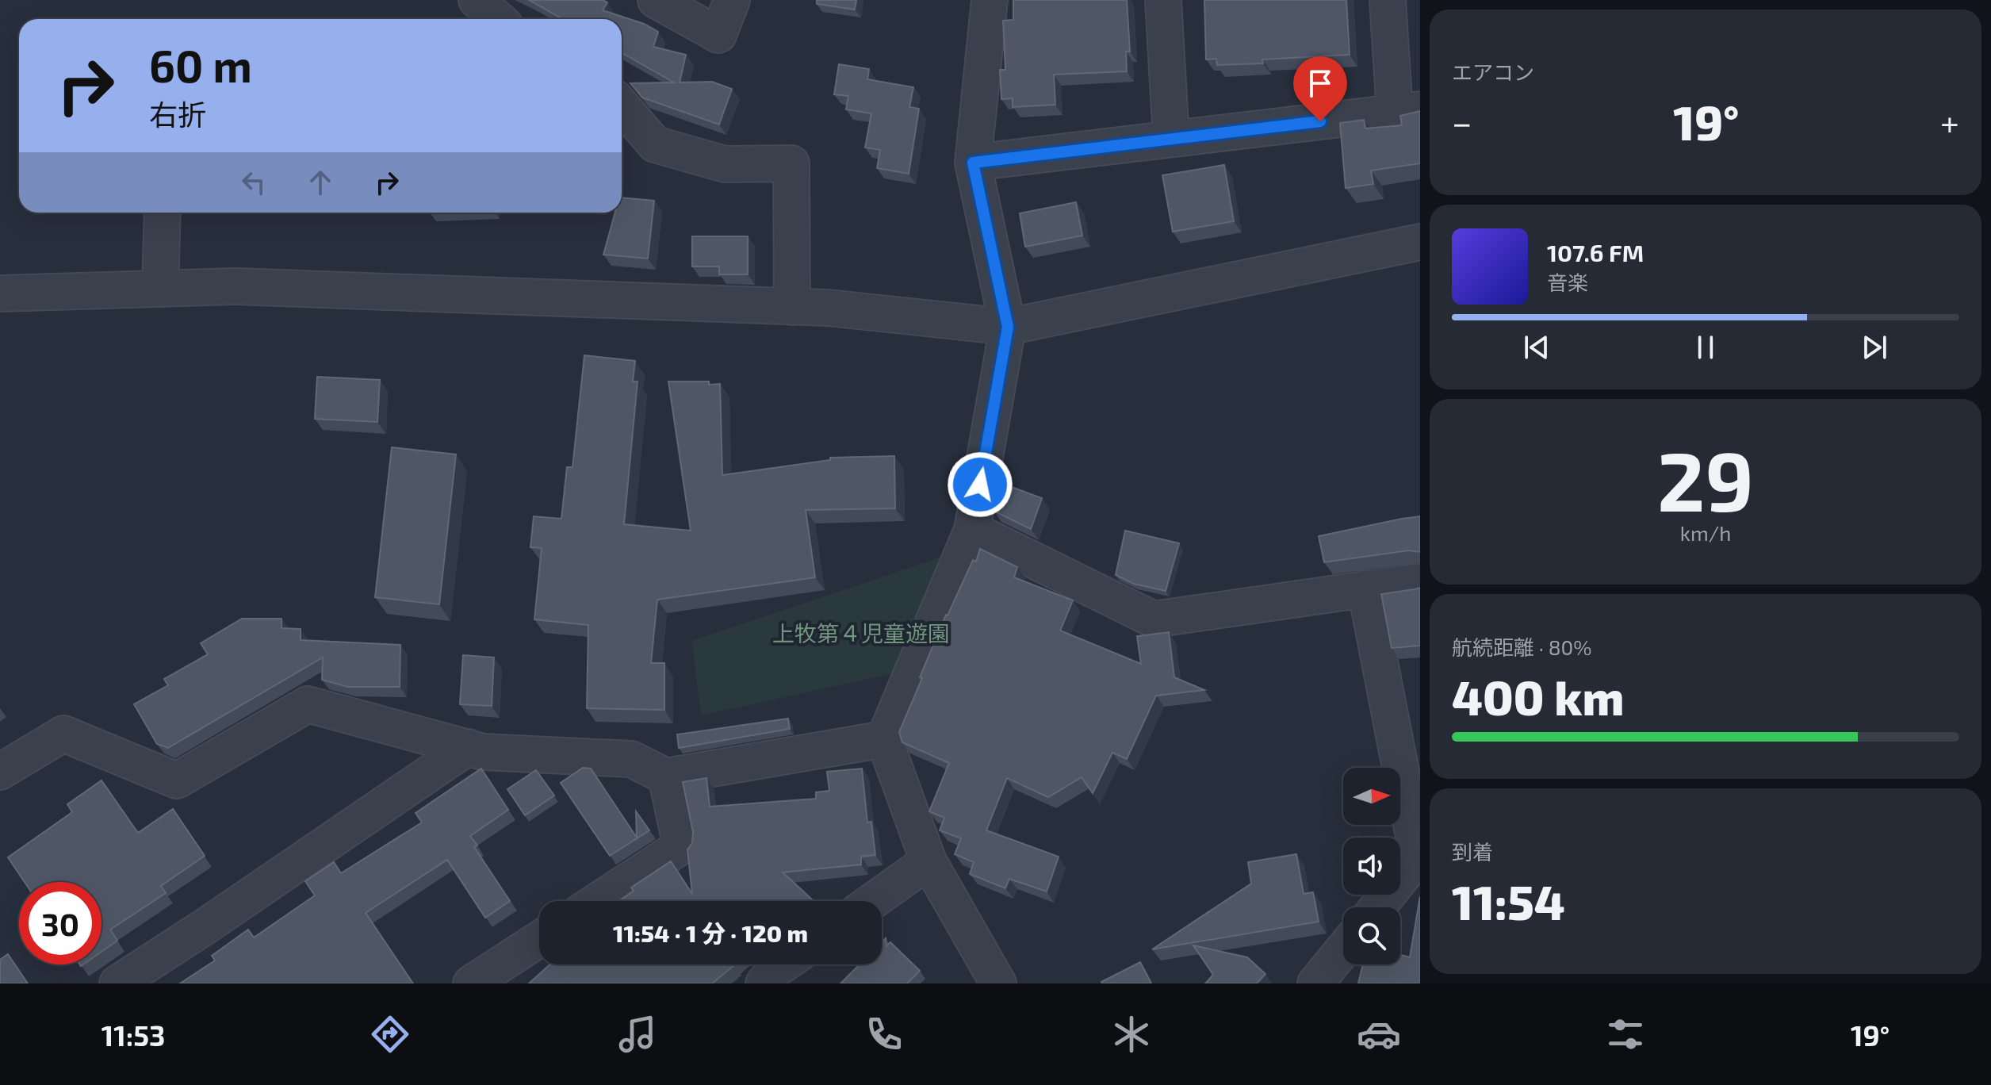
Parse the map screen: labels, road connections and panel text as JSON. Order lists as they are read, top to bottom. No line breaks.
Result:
{"parks":["上牧第４児童遊園"],"north":"right","page":{"tile":["エアコン",["29","km/h"],["航続距離 · 80%","400 km"],["到着","11:54"]],"turn":["60 m","右折"],"heat":["−","19°","+"],"song":["107.6 FM","音楽"],"limit":"30","trip":"11:54 · 1 分 · 120 m","tabs":["11:53","19°"]}}
